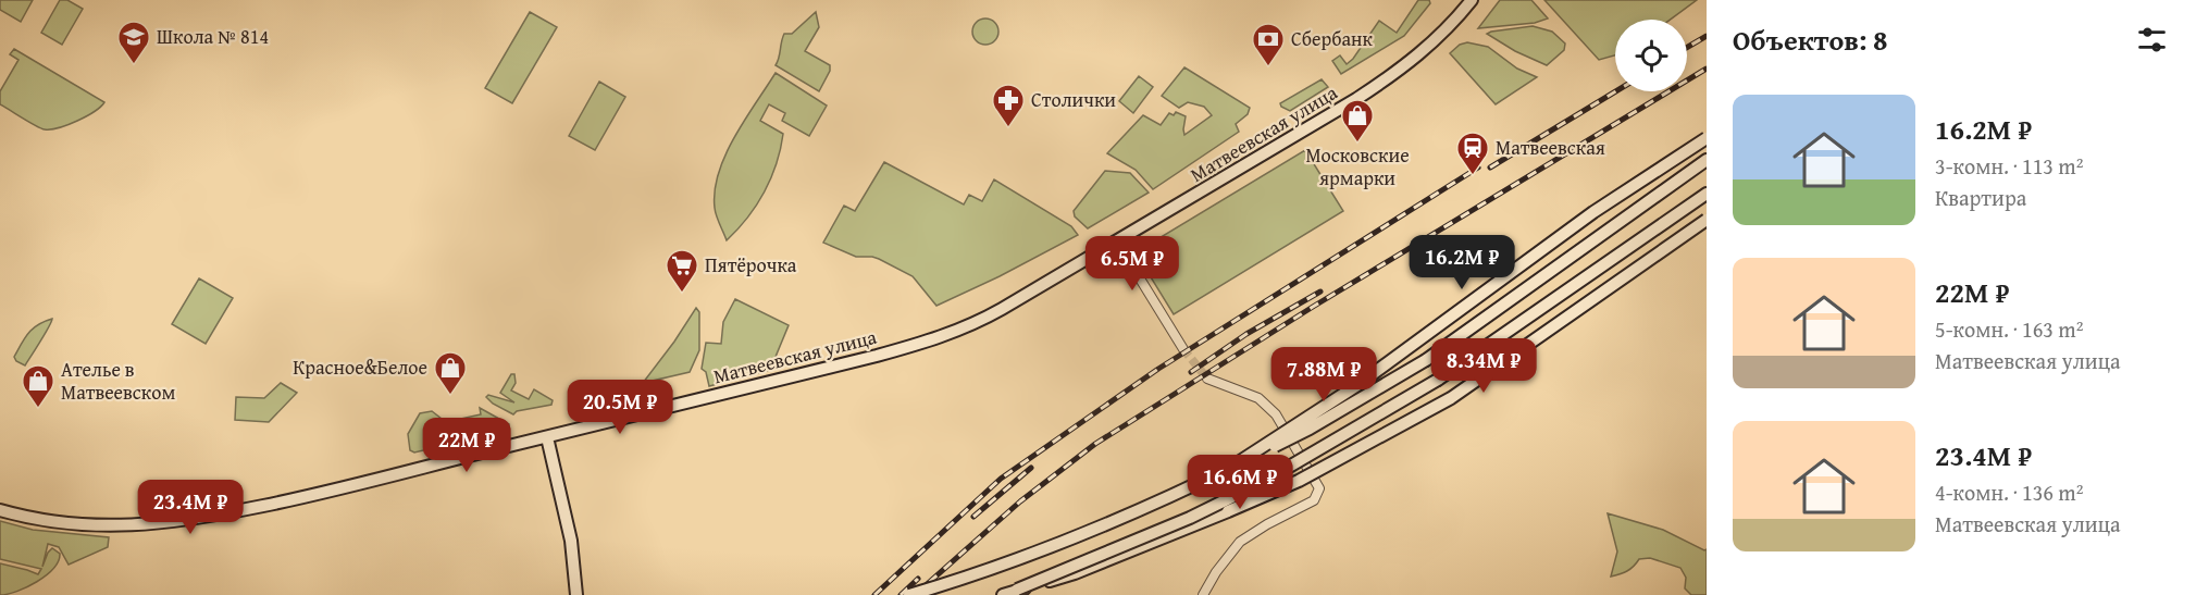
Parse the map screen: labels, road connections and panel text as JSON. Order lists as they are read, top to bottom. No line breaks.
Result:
{"streets":{"main road":["Матвеевская улица"]},"places":{"school or university":["Школа № 814"],"bank":["Сбербанк"],"pharmacy":["Столички"],"shop":["Московские ярмарки","Красное&Белое","Ателье в Матвеевском"],"station":["Матвеевская"],"supermarket":["Пятёрочка"]},"page":{"heading":"Объектов: 8","list":[{"name":"16.2M ₽","note":"3-комн. · 113 m² · Квартира"},{"name":"22M ₽","note":"5-комн. · 163 m² · Матвеевская улица"},{"name":"23.4M ₽","note":"4-комн. · 136 m² · Матвеевская улица"}],"price":["16.2M ₽","6.5M ₽","8.34M ₽","7.88M ₽","20.5M ₽","22M ₽","16.6M ₽","23.4M ₽"]}}
